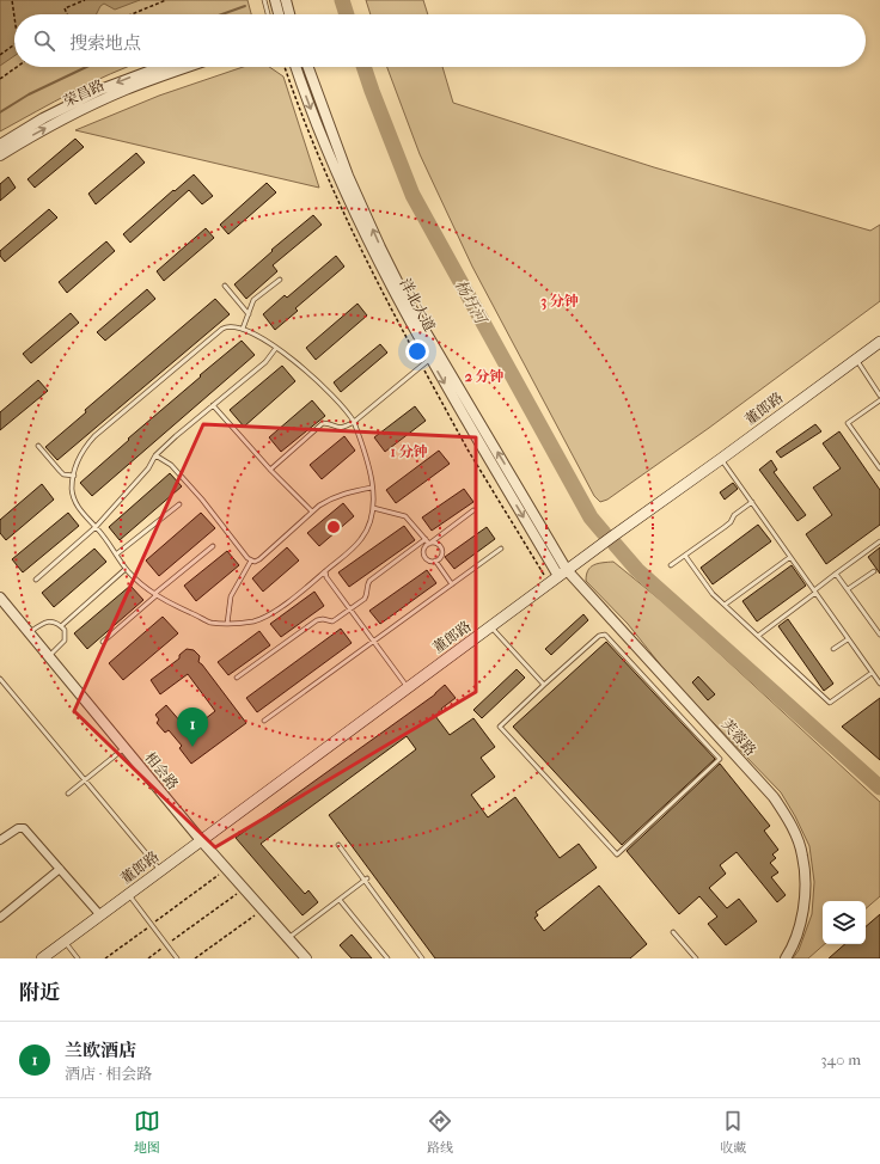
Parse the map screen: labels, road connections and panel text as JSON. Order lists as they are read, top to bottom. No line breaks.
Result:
{"streets":{"main road":["董郎路"],"street":["荣昌路","洋北大道","芙蓉路","相会路"]},"crossings":[["洋北大道","董郎路"],["洋北大道","芙蓉路"],["董郎路","芙蓉路"],["董郎路","相会路"]],"water":["杨圩河"],"page":{"search":"搜索地点","pins":"1","heading":"附近","list":[{"mark":"1","name":"兰欧酒店","note":"酒店 · 相会路","value":"340 m"}],"nav":["地图","路线","收藏"]},"rings":["3 分钟","2 分钟","1 分钟"]}
